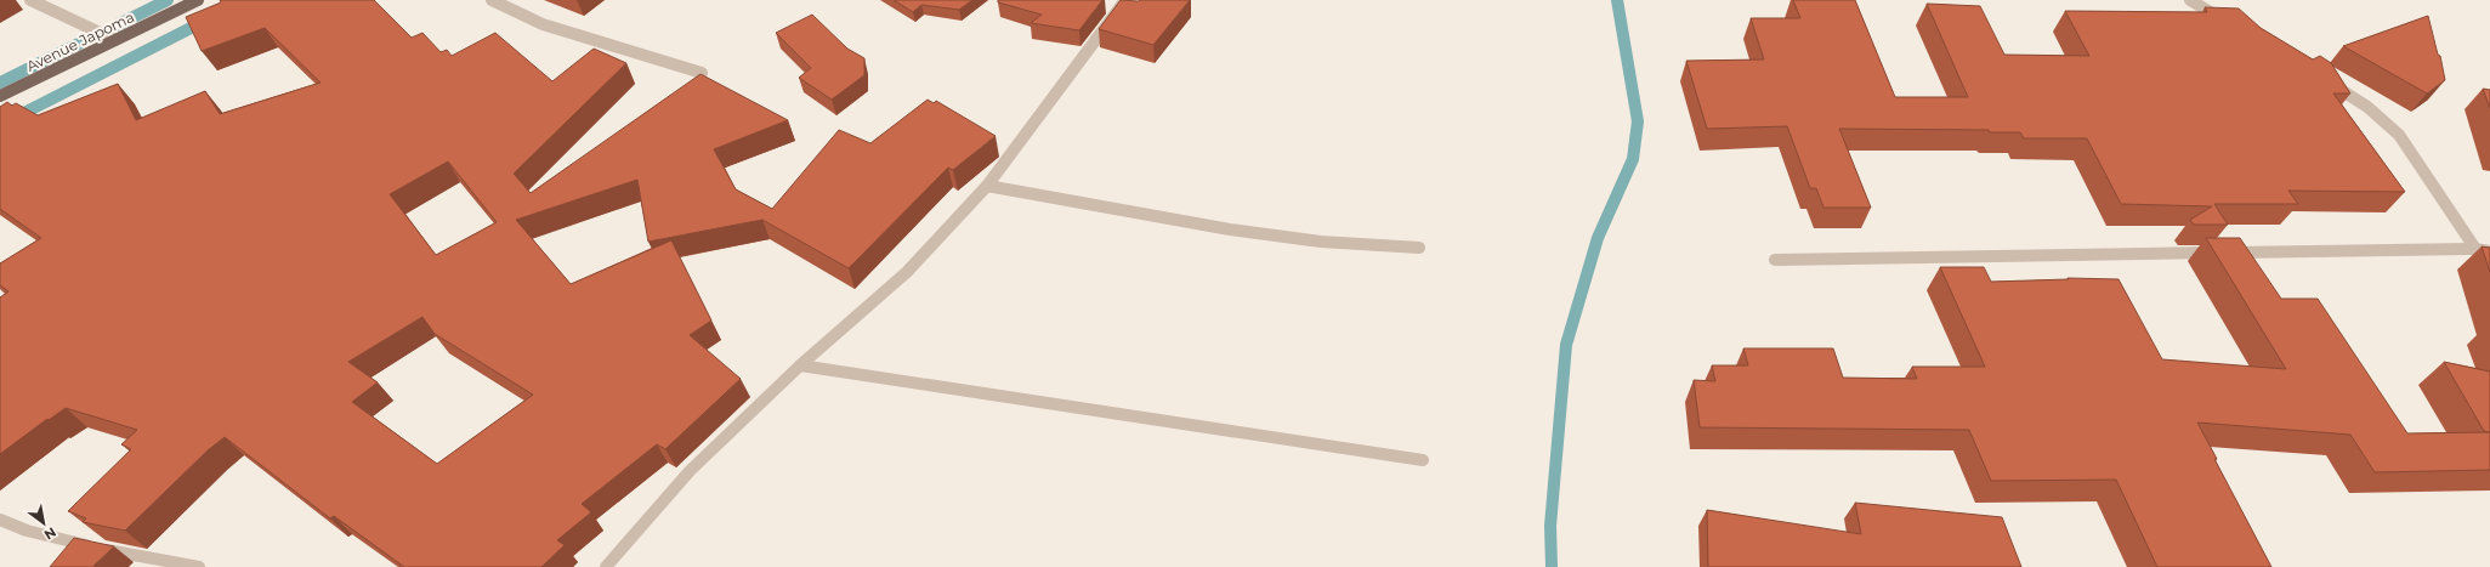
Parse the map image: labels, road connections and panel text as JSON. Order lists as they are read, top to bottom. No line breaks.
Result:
{"streets":{"main road":["Avenue Japoma"]},"north":"bottom right"}
